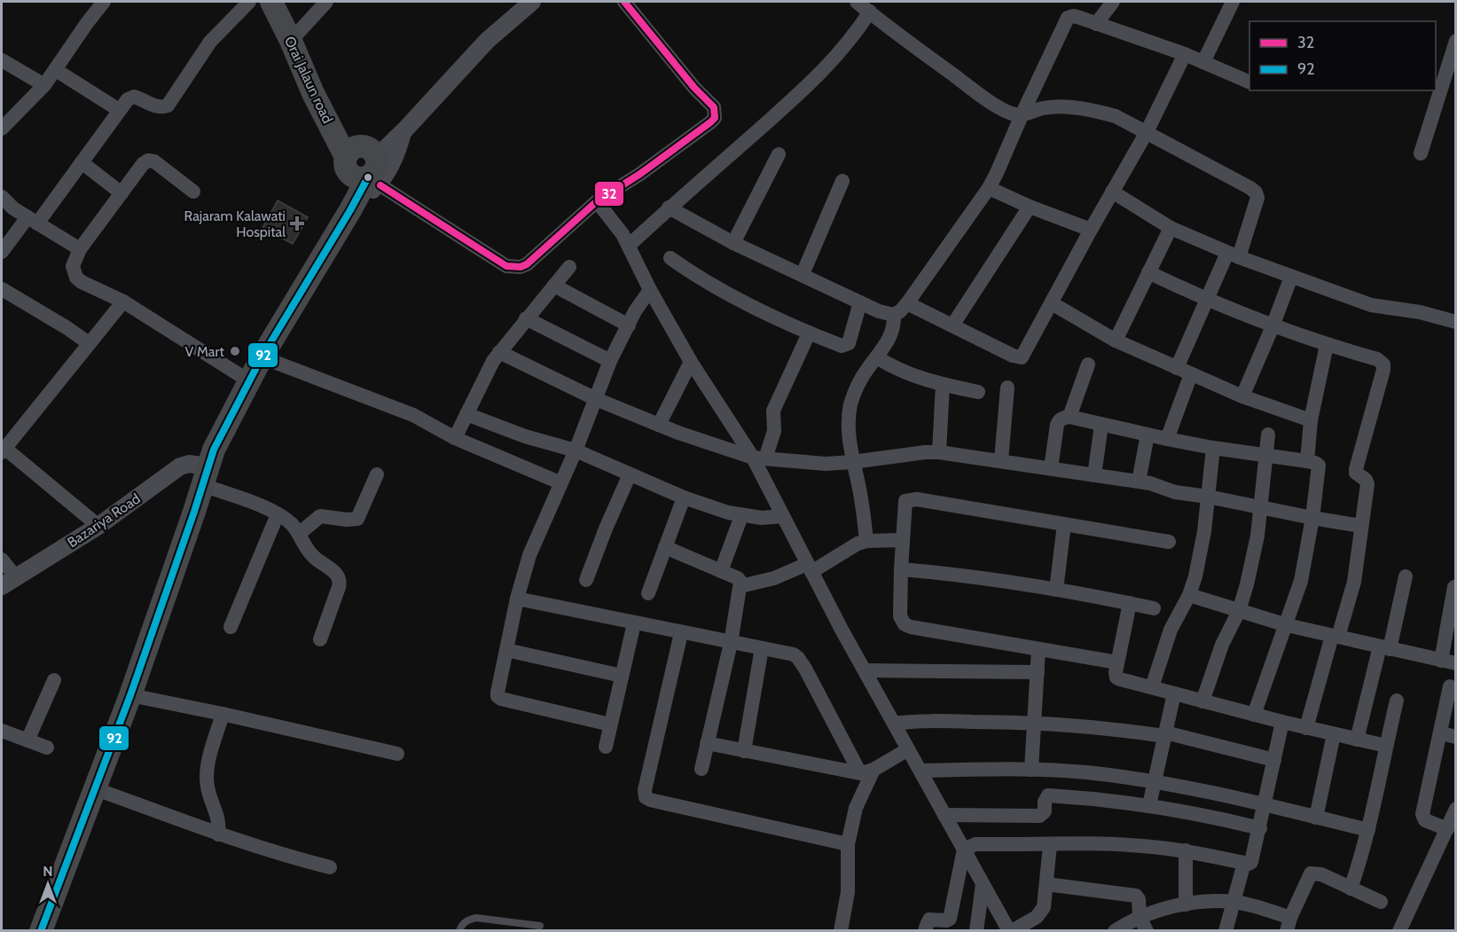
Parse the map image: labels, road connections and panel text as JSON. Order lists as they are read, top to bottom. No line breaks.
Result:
{"streets":{"main road":["Orai Jalaun road"],"street":["Bazariya Road"]},"places":{"health":["Rajaram Kalawati Hospital"],"other":["V Mart"]},"lines":["transit line 32","transit line 92"],"legend":["32","92"],"north":"top"}
